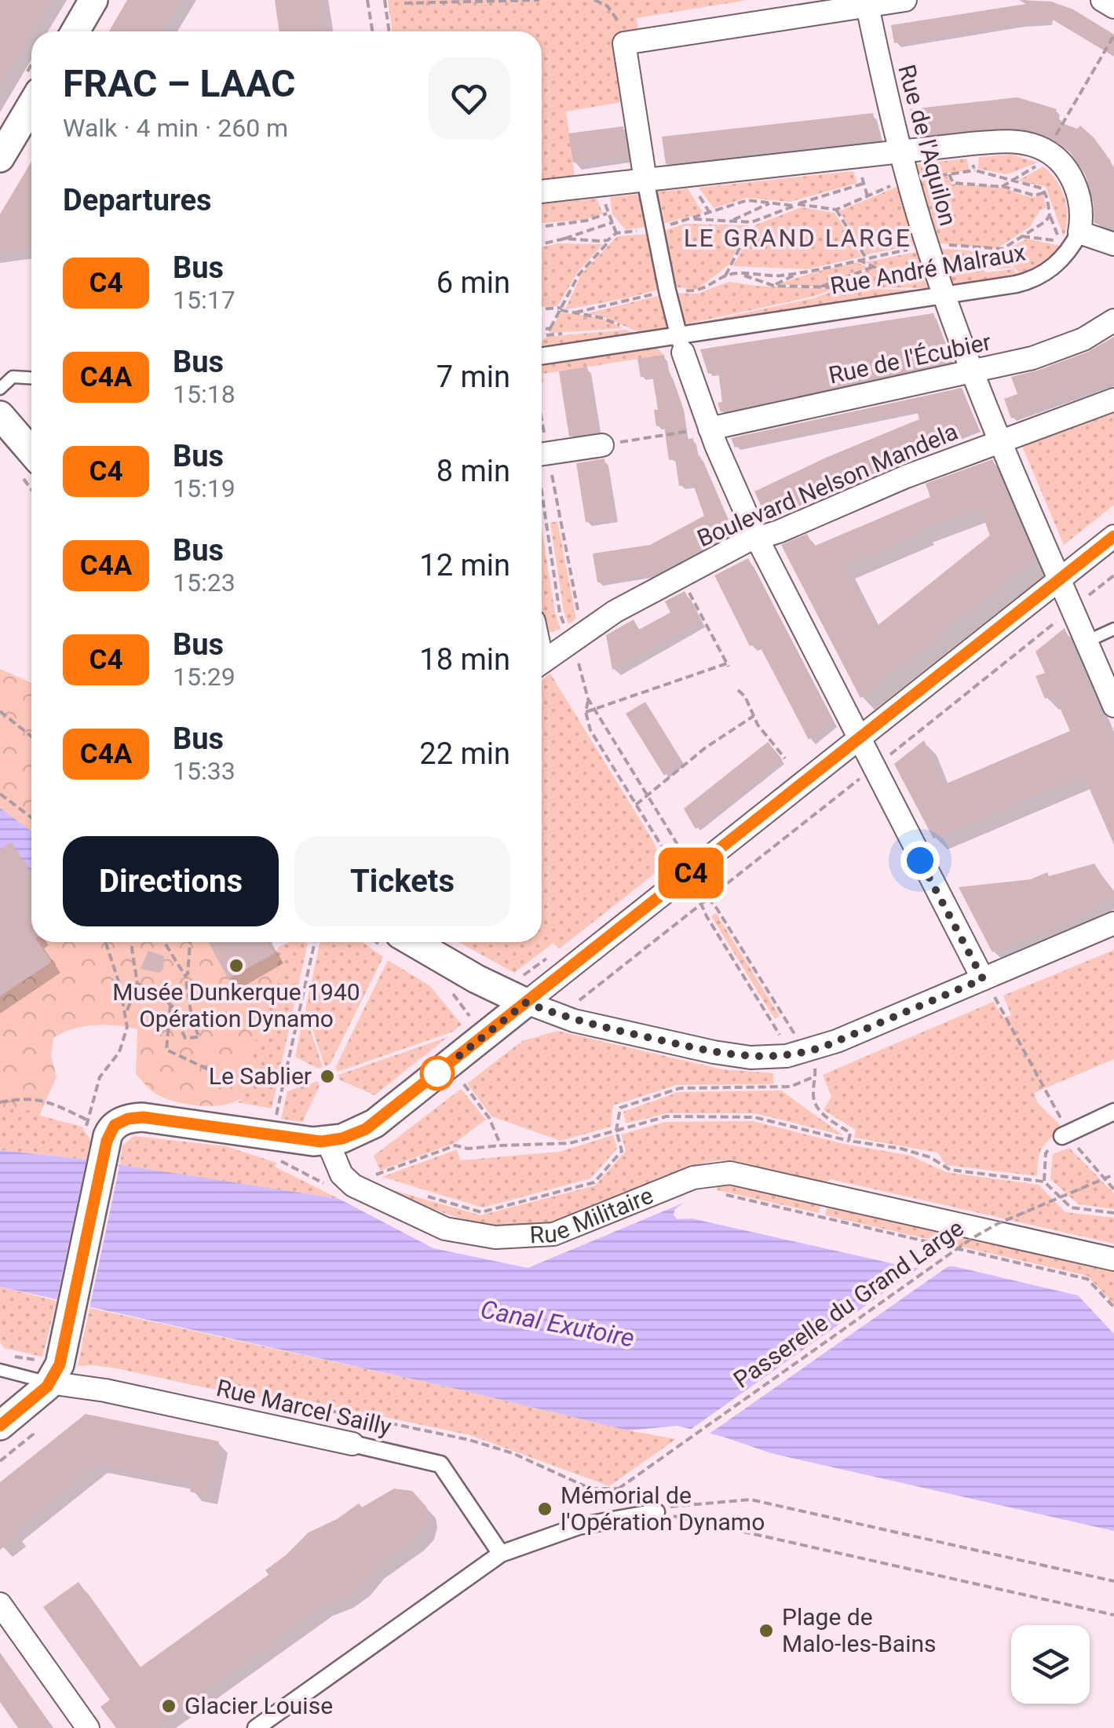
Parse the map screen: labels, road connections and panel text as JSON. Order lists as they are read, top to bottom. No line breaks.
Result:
{"streets":{"street":["Rue de l'Aquilon","Rue André Malraux","Rue de l'Écubier","Boulevard Nelson Mandela","Rue Militaire","Rue Marcel Sailly"],"path":["Passerelle du Grand Large"]},"crossings":[["Rue de l'Aquilon","Rue André Malraux"],["Rue de l'Aquilon","Rue de l'Écubier"],["Rue de l'Aquilon","Boulevard Nelson Mandela"]],"districts":["LE GRAND LARGE"],"water":["Canal Exutoire"],"places":["Musée Dunkerque 1940 Opération Dynamo","Le Sablier","Mémorial de l'Opération Dynamo","Plage de Malo-les-Bains","Glacier Louise"],"lines":["bus line C4"],"page":{"on_map":"C4","heading":[["FRAC – LAAC","Walk · 4 min · 260 m"],"Departures"],"list":[{"mark":"C4","name":"Bus","note":"15:17","value":"6 min"},{"mark":"C4A","name":"Bus","note":"15:18","value":"7 min"},{"mark":"C4","name":"Bus","note":"15:19","value":"8 min"},{"mark":"C4A","name":"Bus","note":"15:23","value":"12 min"},{"mark":"C4","name":"Bus","note":"15:29","value":"18 min"},{"mark":"C4A","name":"Bus","note":"15:33","value":"22 min"}],"buttons":["Directions","Tickets"]}}
